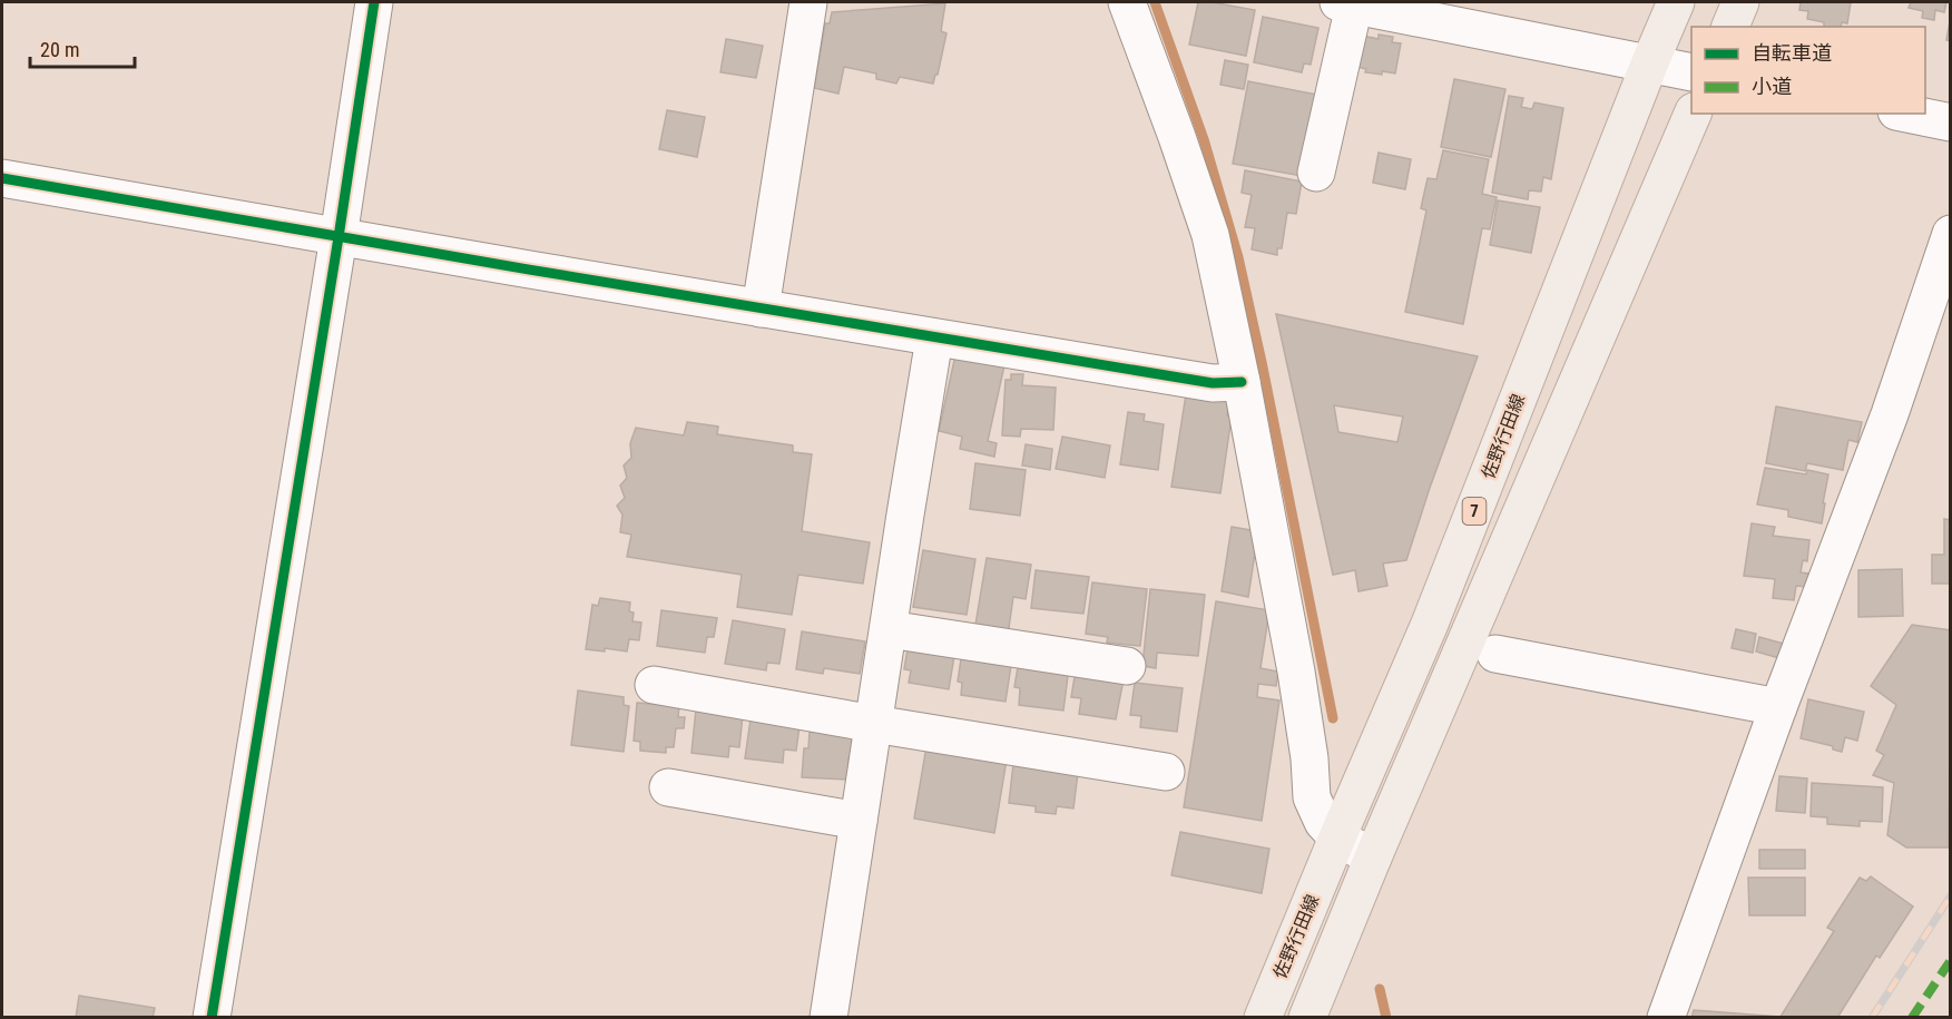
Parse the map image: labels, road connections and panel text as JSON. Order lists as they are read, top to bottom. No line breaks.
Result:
{"streets":{"main road":["佐野行田線","7"]},"legend":["自転車道","小道"],"scale_bar":"20 m"}
